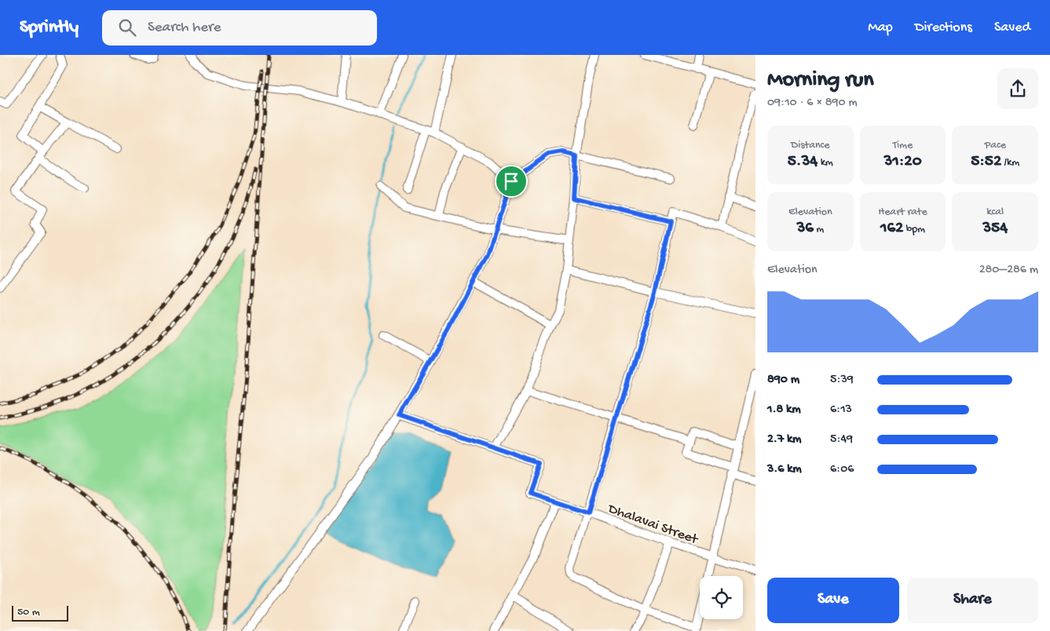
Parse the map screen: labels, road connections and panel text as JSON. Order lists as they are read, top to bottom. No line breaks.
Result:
{"streets":{"street":["Dhalavai Street"]},"scale_bar":"50 m","page":{"header":"Sprintly","search":"Search here","nav":["Map","Directions","Saved"],"heading":["Morning run","09:10 · 6 × 890 m"],"stats":[["Distance","5.34 km"],["Time","31:20"],["Pace","5:52 /km"],["Elevation","36 m"],["Heart rate","162 bpm"],["kcal","354"]],"chart":["Elevation","280–286 m"],"list":[{"name":"890 m","note":"5:39"},{"name":"1.8 km","note":"6:13"},{"name":"2.7 km","note":"5:49"},{"name":"3.6 km","note":"6:06"}],"buttons":["Save","Share"],"scale":"50 m"}}
